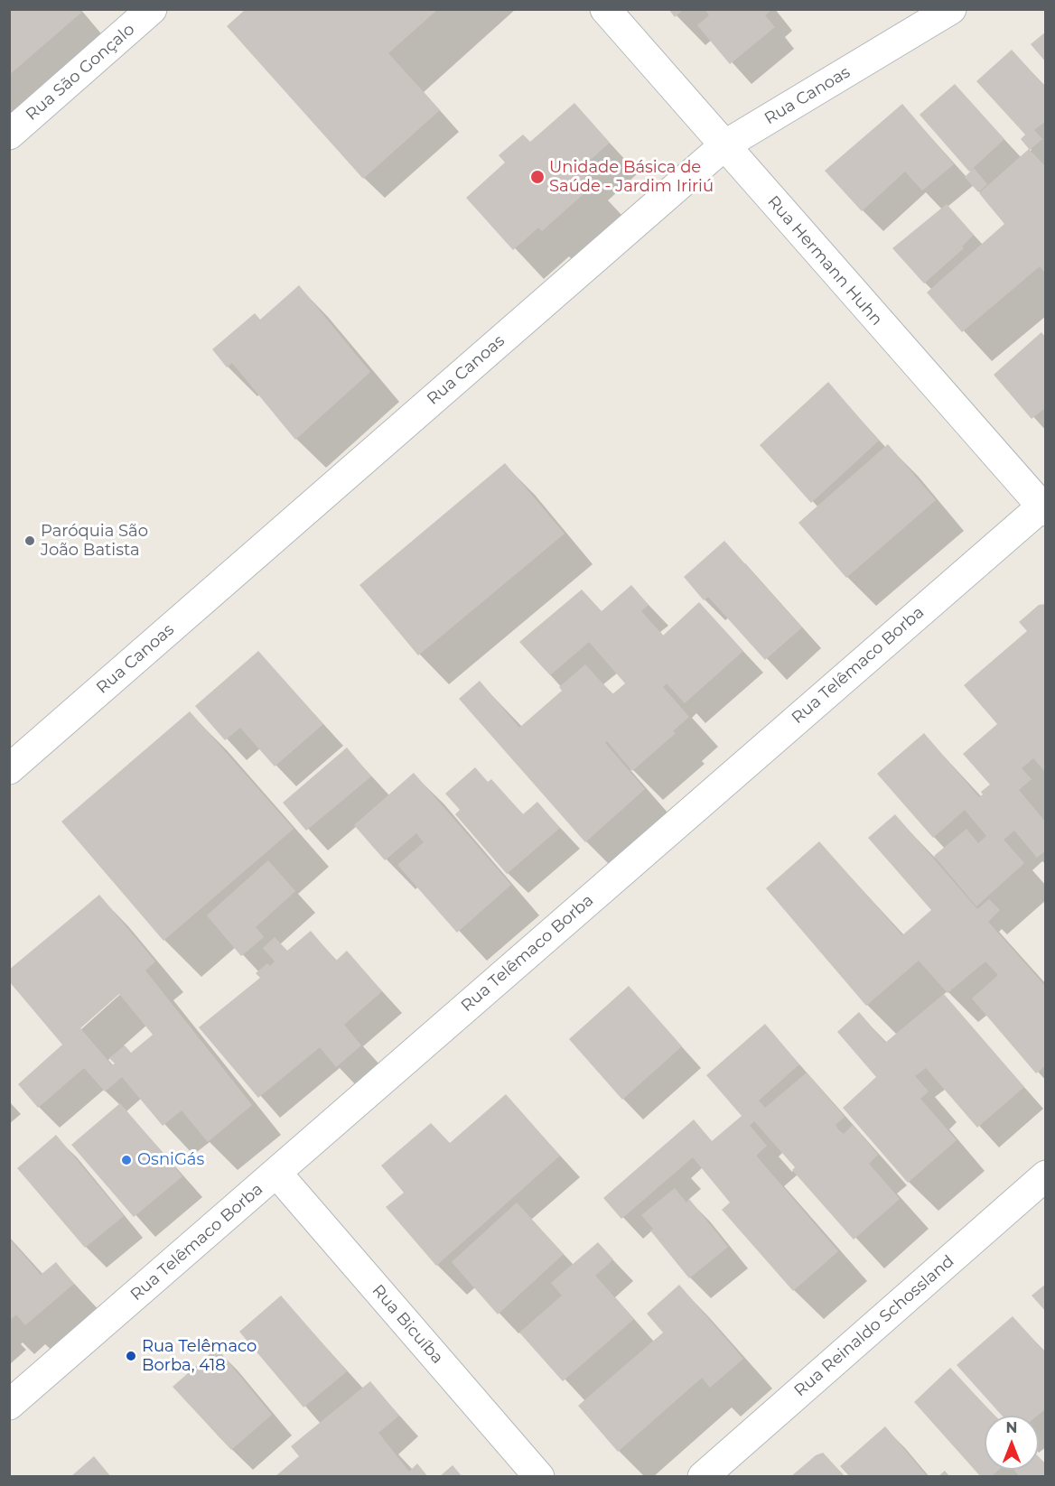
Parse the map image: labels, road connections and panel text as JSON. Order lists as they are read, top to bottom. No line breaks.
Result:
{"streets":{"street":["Rua São Gonçalo","Rua Canoas","Rua Hermann Huhn","Rua Telêmaco Borba","Rua Bicuíba","Rua Reinaldo Schossland"]},"crossings":[["Rua Canoas","Rua Hermann Huhn"],["Rua Hermann Huhn","Rua Telêmaco Borba"],["Rua Telêmaco Borba","Rua Bicuíba"]],"places":["Unidade Básica de Saúde - Jardim Iririú","Paróquia São João Batista","OsniGás","Rua Telêmaco Borba, 418"],"north":"top"}
